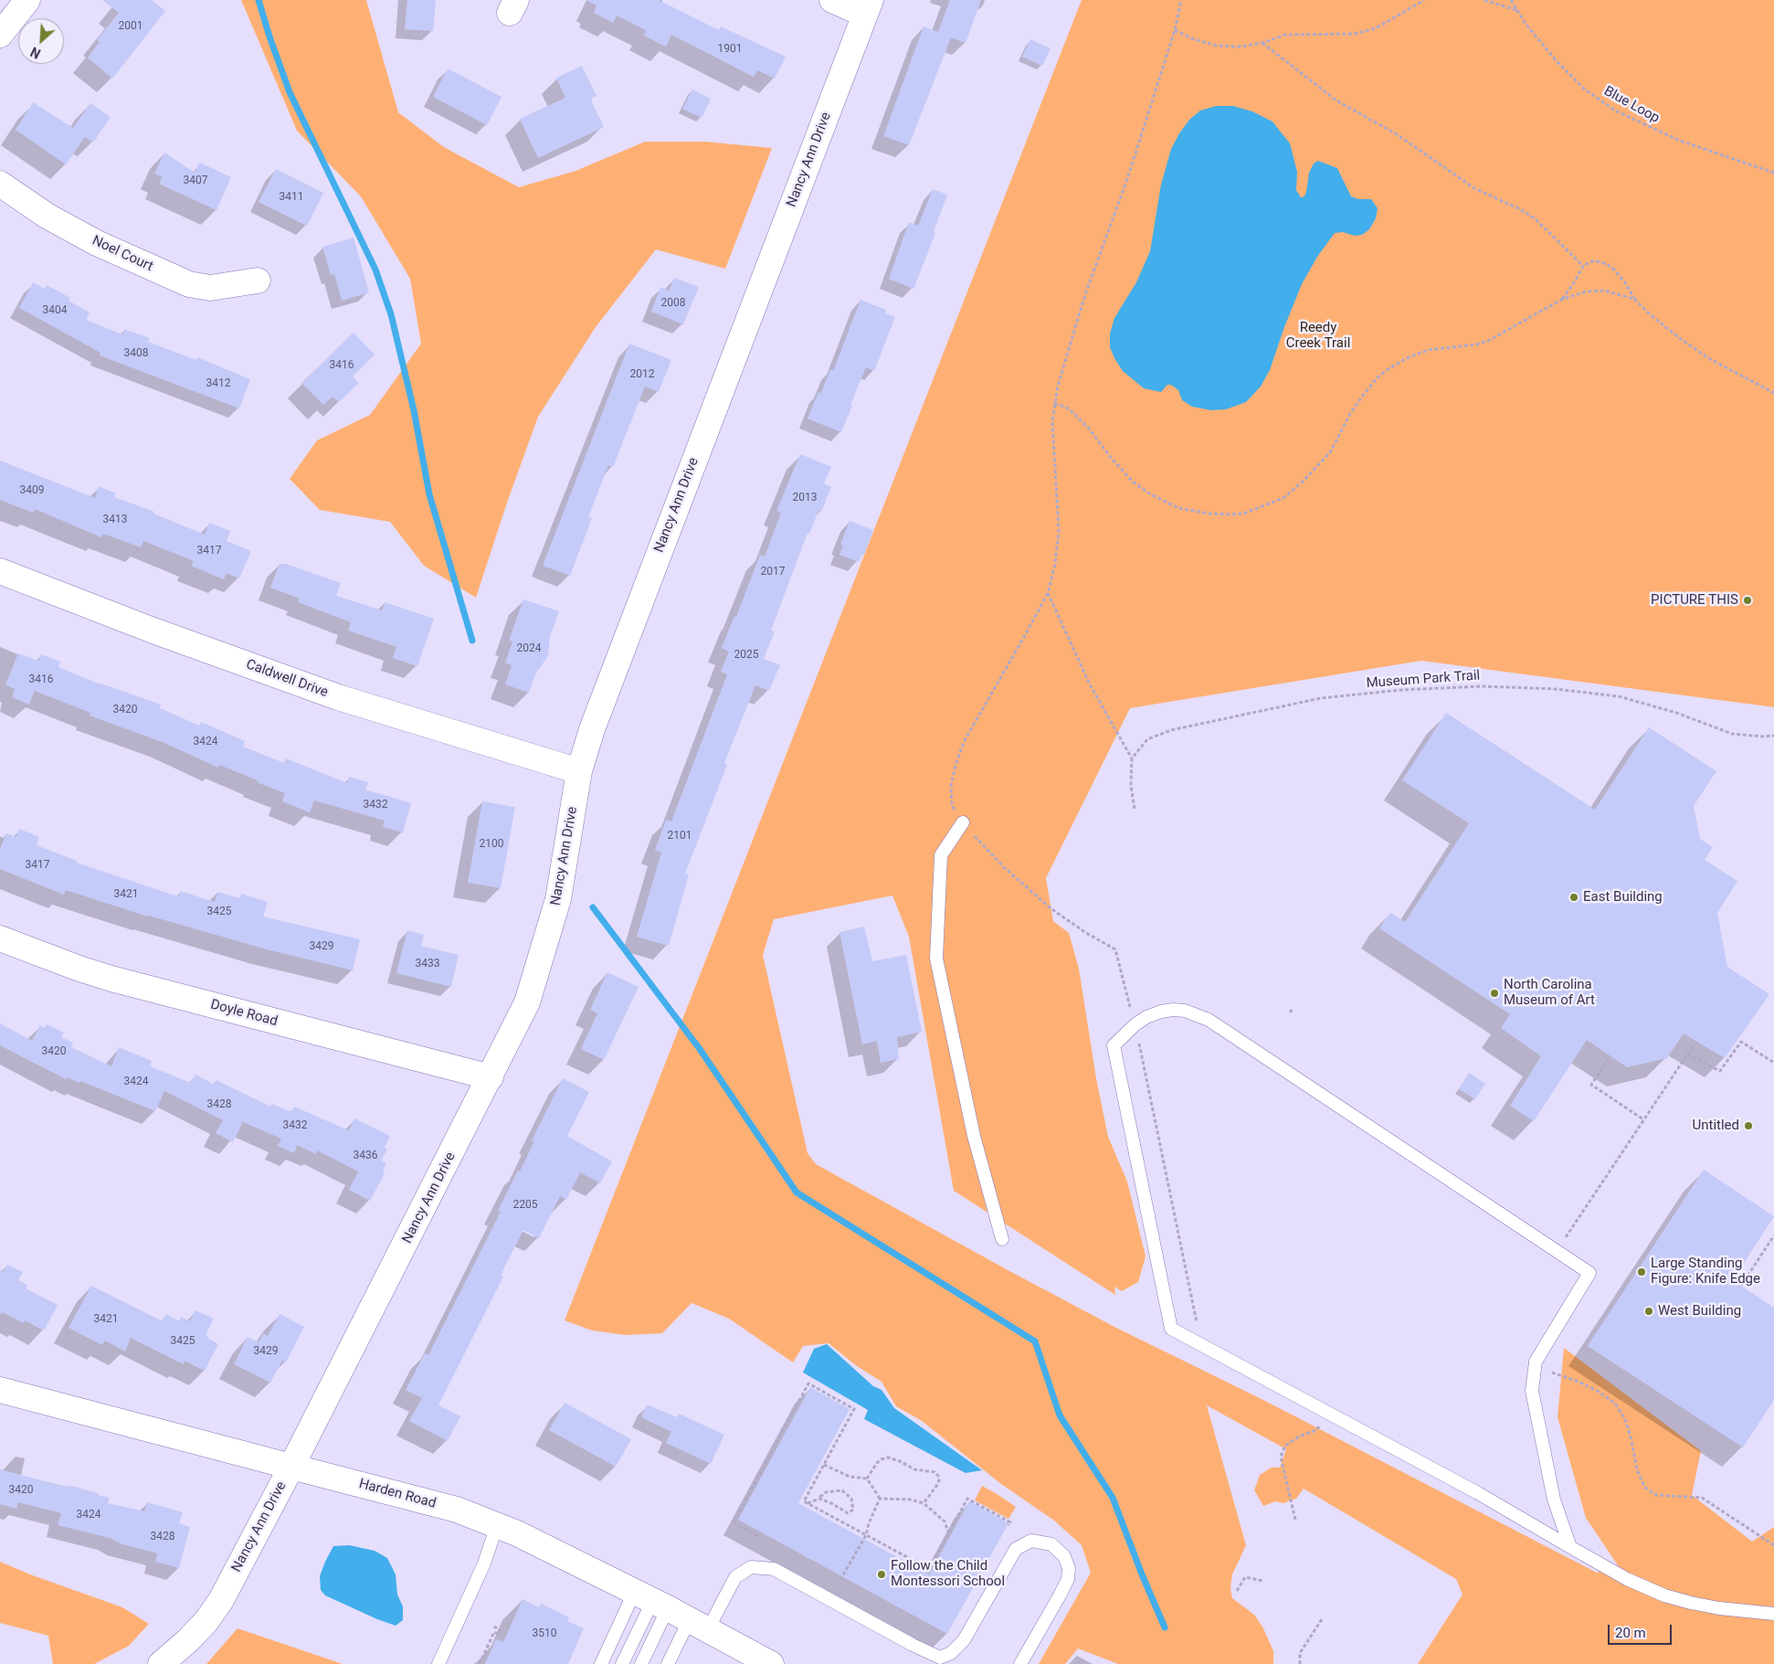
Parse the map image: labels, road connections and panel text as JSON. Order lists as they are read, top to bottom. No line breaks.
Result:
{"streets":{"street":["Nancy Ann Drive","Noel Court","Caldwell Drive","Doyle Road","Harden Road"],"path":["Blue Loop","Museum Park Trail"]},"crossings":[["Nancy Ann Drive","Caldwell Drive"],["Nancy Ann Drive","Doyle Road"],["Nancy Ann Drive","Harden Road"]],"parks":["Reedy Creek Trail"],"places":["PICTURE THIS","East Building","North Carolina Museum of Art","Untitled","Large Standing Figure: Knife Edge","West Building","Follow the Child Montessori School"],"house_numbers":["2001","1901","3407","3411","2008","3404","3408","3416","2012","3412","3409","2013","3413","3417","2017","2024","2025","3416","3420","3424","3432","2101","2100","3417","3421","3425","3429","3433","3420","3424","3428","3432","3436","2205","3421","3425","3429","3420","3424","3428","3510"],"scale_bar":"20 m","north":"bottom left"}
